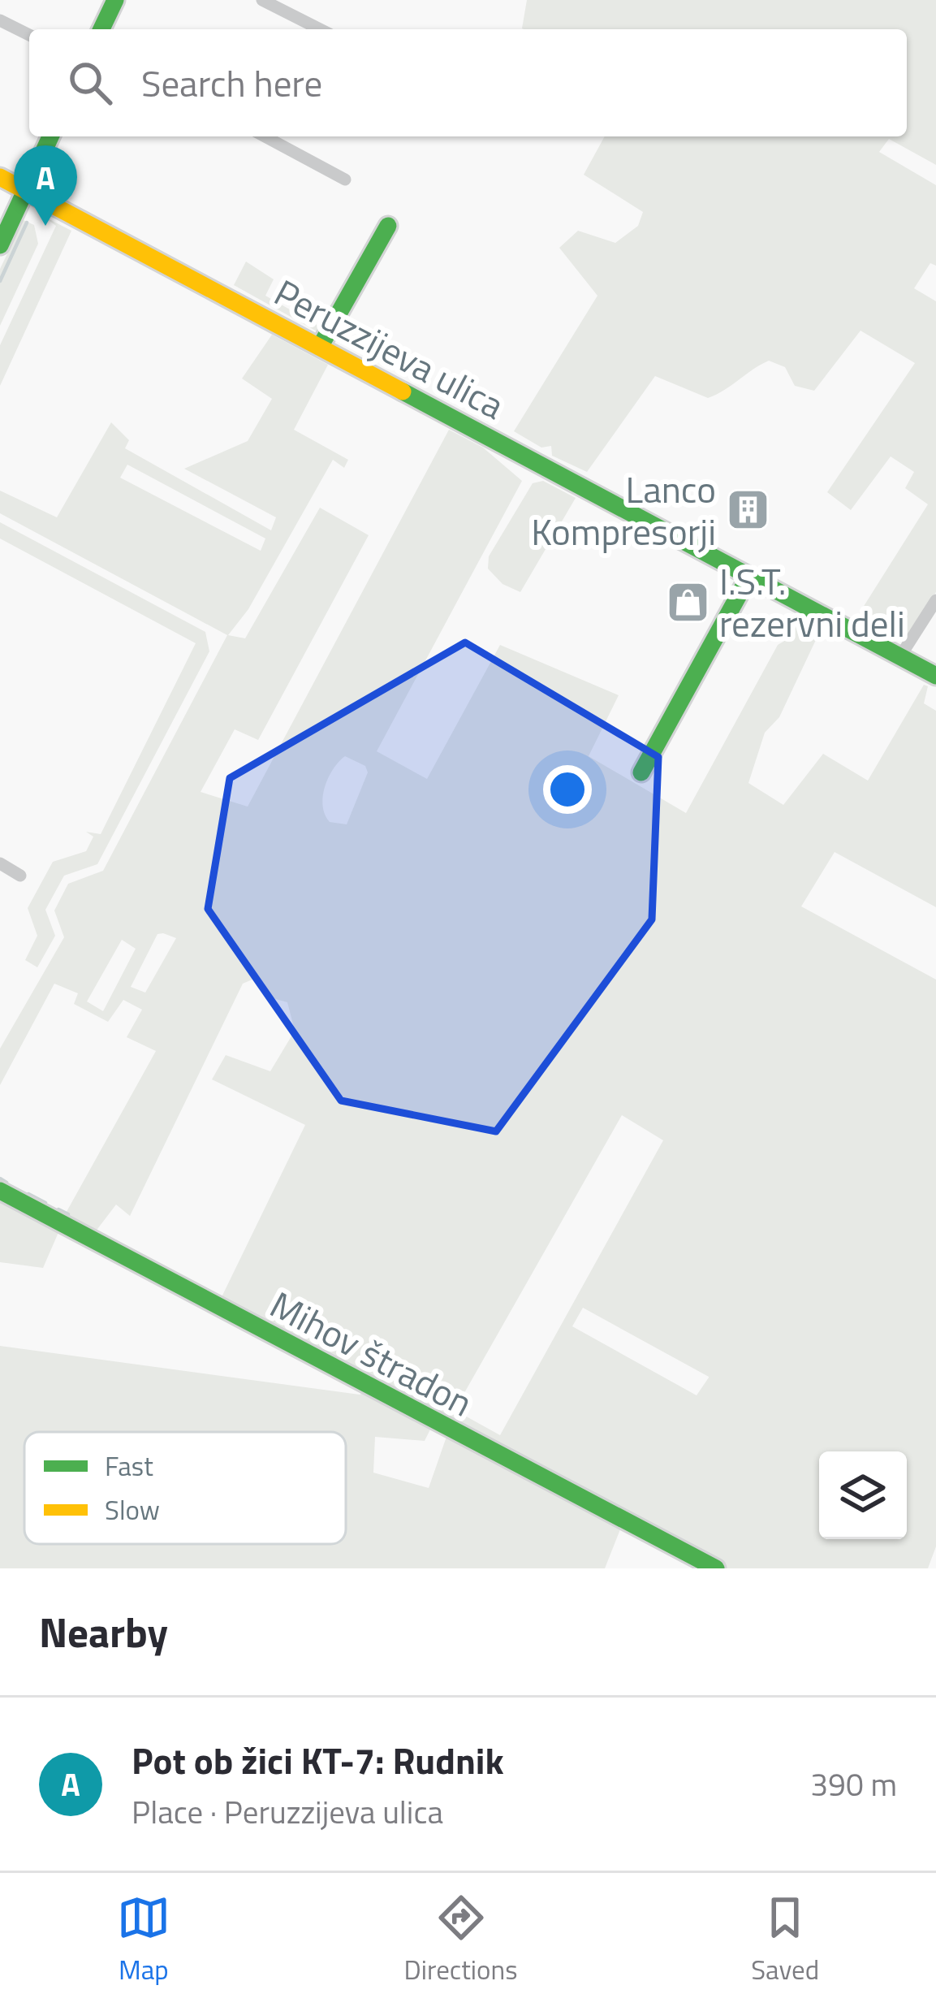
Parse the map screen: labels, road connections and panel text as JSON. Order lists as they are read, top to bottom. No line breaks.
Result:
{"streets":{"main road":["Peruzzijeva ulica","Mihov štradon"]},"places":{"building":["Lanco Kompresorji"],"shop":["I.S.T. rezervni deli"]},"legend":["Fast","Slow"],"page":{"search":"Search here","pins":"A","heading":"Nearby","list":[{"mark":"A","name":"Pot ob žici KT-7: Rudnik","note":"Place · Peruzzijeva ulica","value":"390 m"}],"nav":["Map","Directions","Saved"]}}
